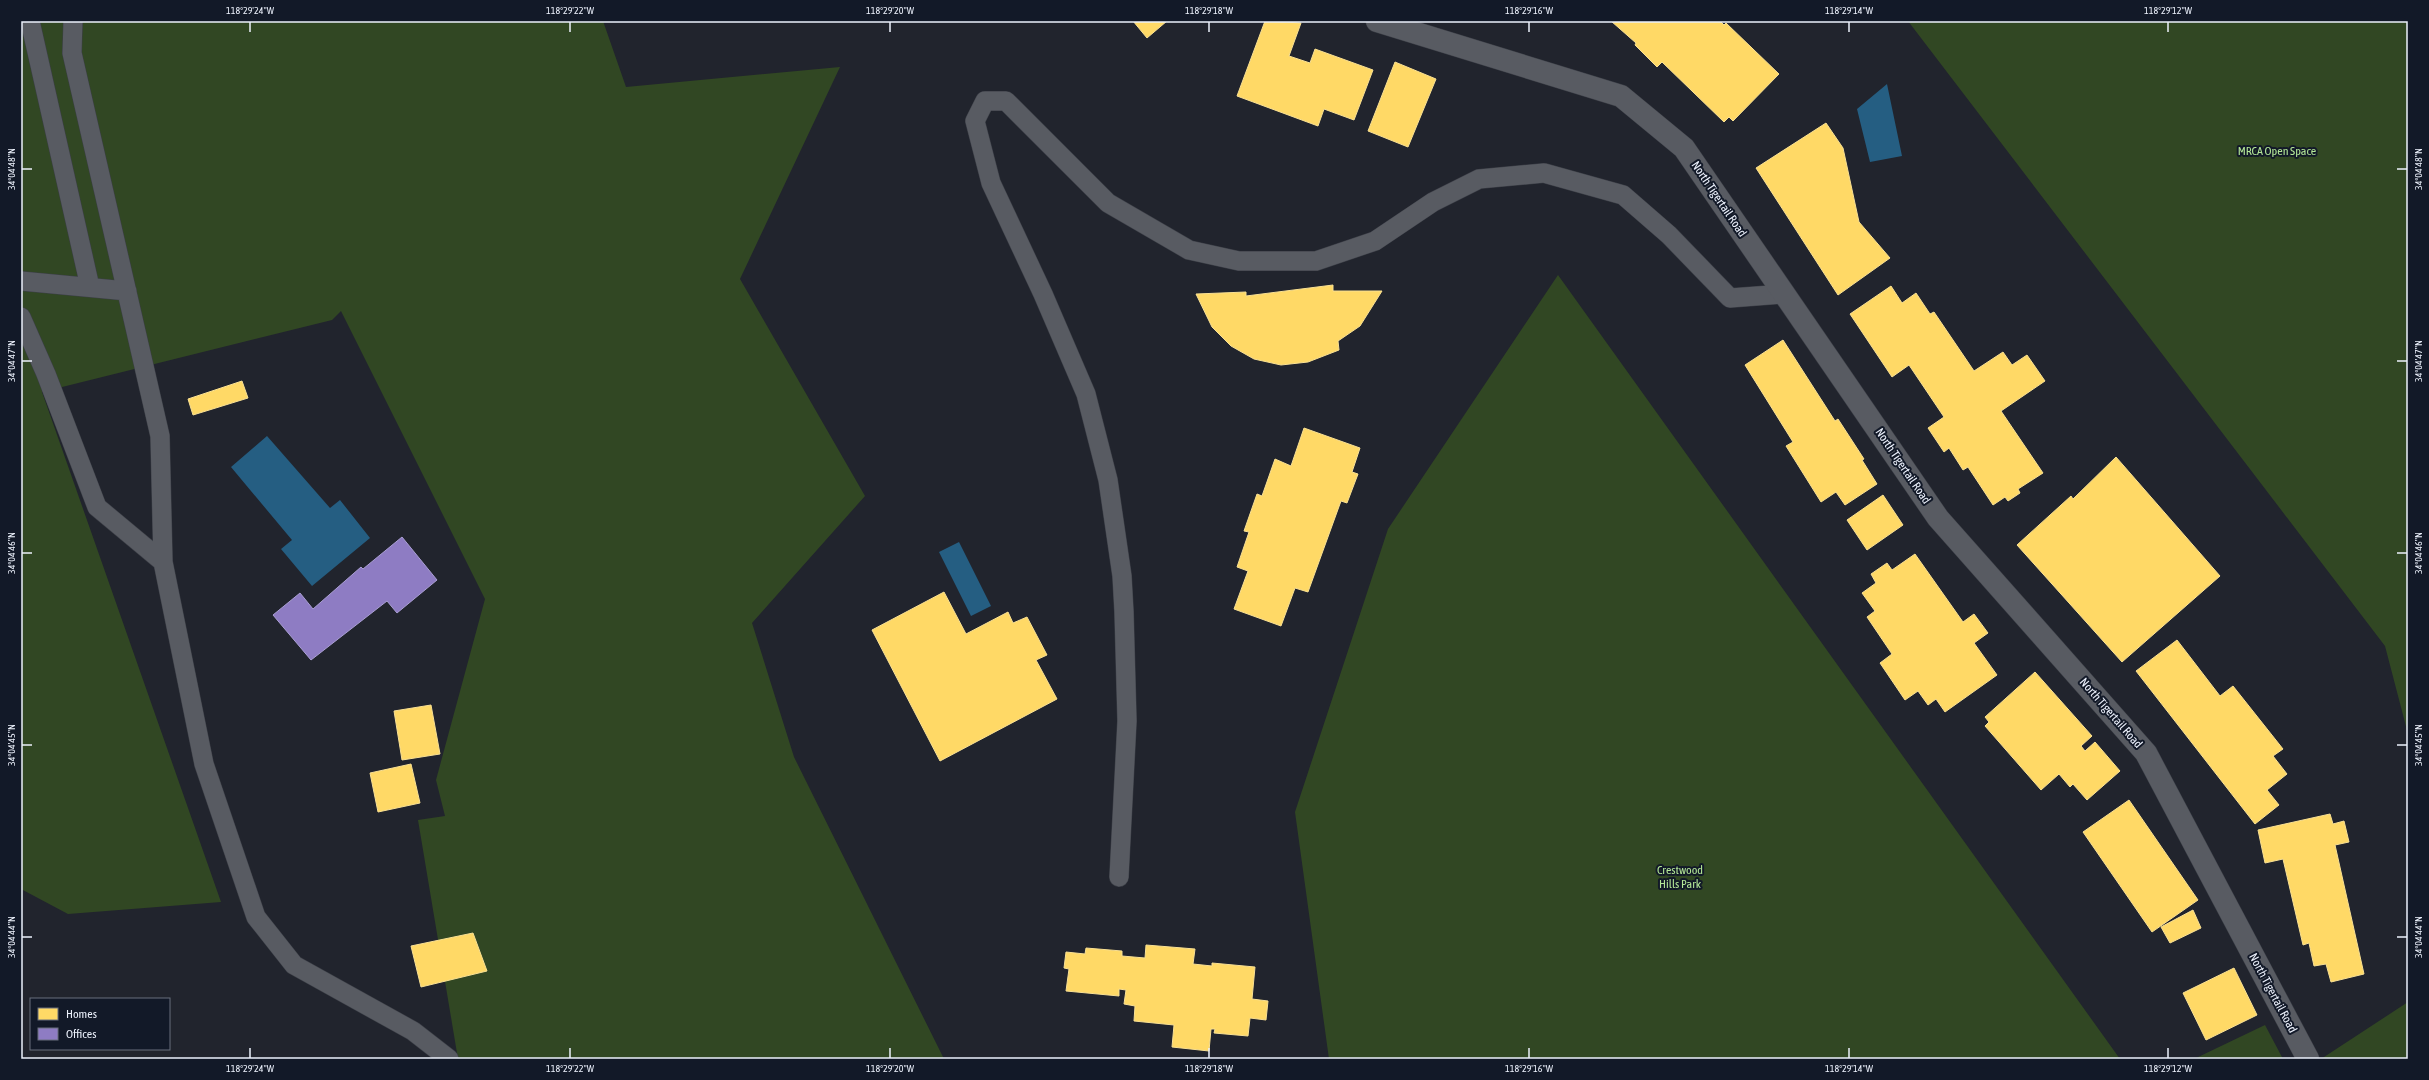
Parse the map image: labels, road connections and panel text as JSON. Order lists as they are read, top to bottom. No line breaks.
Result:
{"streets":{"street":["North Tigertail Road"]},"parks":["MRCA Open Space","Crestwood Hills Park"],"legend":["Homes","Offices"],"coordinates":["118°29'24\"W","118°29'22\"W","118°29'20\"W","118°29'18\"W","118°29'16\"W","118°29'14\"W","118°29'12\"W","34°04'48\"N","34°04'47\"N","34°04'46\"N","34°04'45\"N","34°04'44\"N"]}
